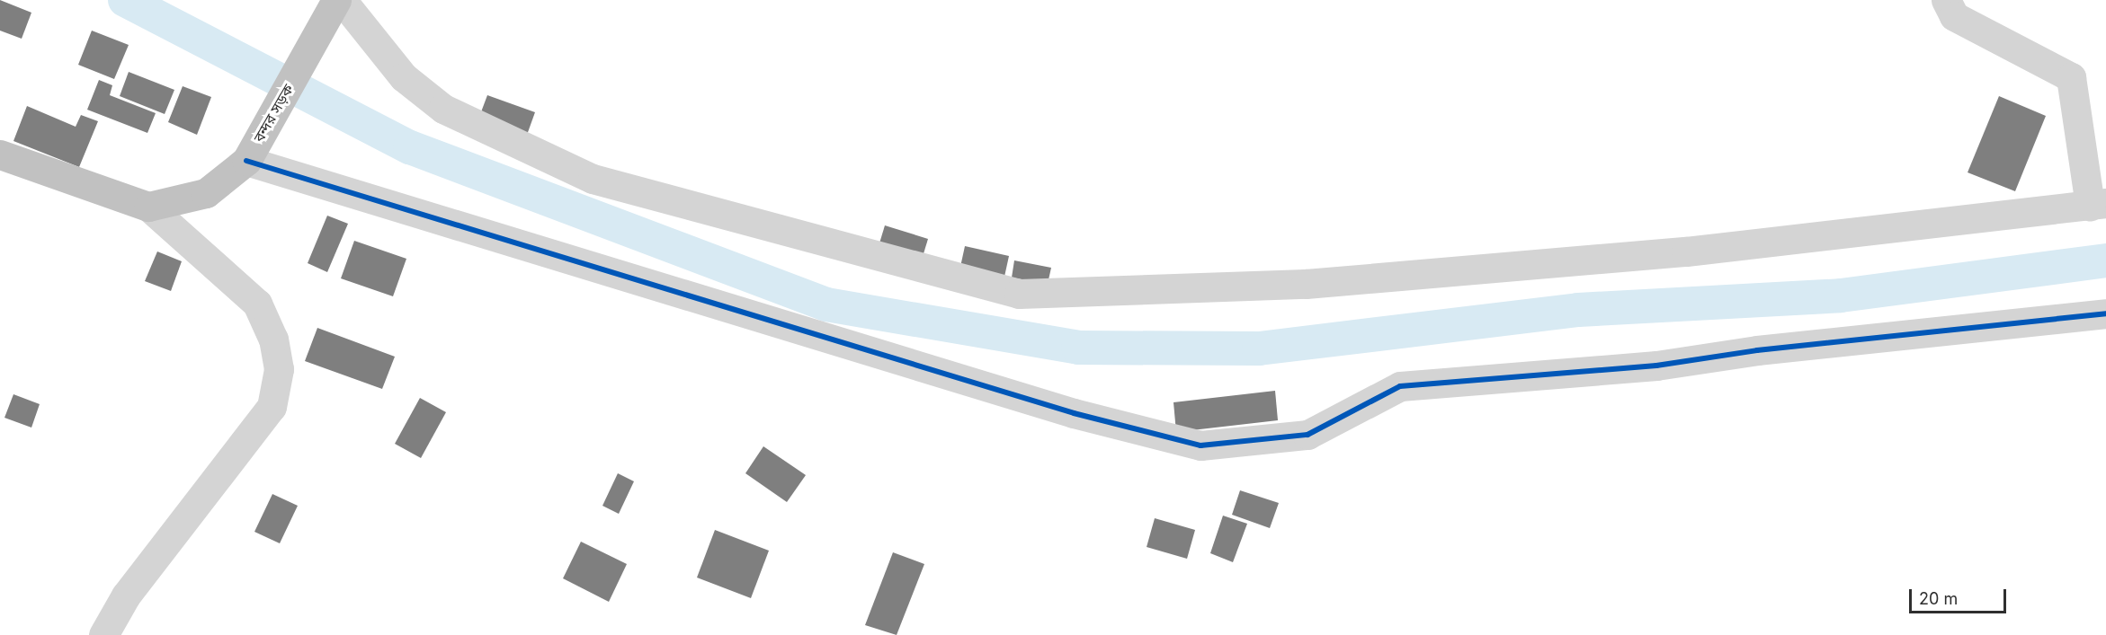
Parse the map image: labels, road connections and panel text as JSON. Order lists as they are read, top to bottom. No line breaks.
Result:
{"streets":{"highway":["বন্দর সড়ক"]},"scale_bar":"20 m"}
